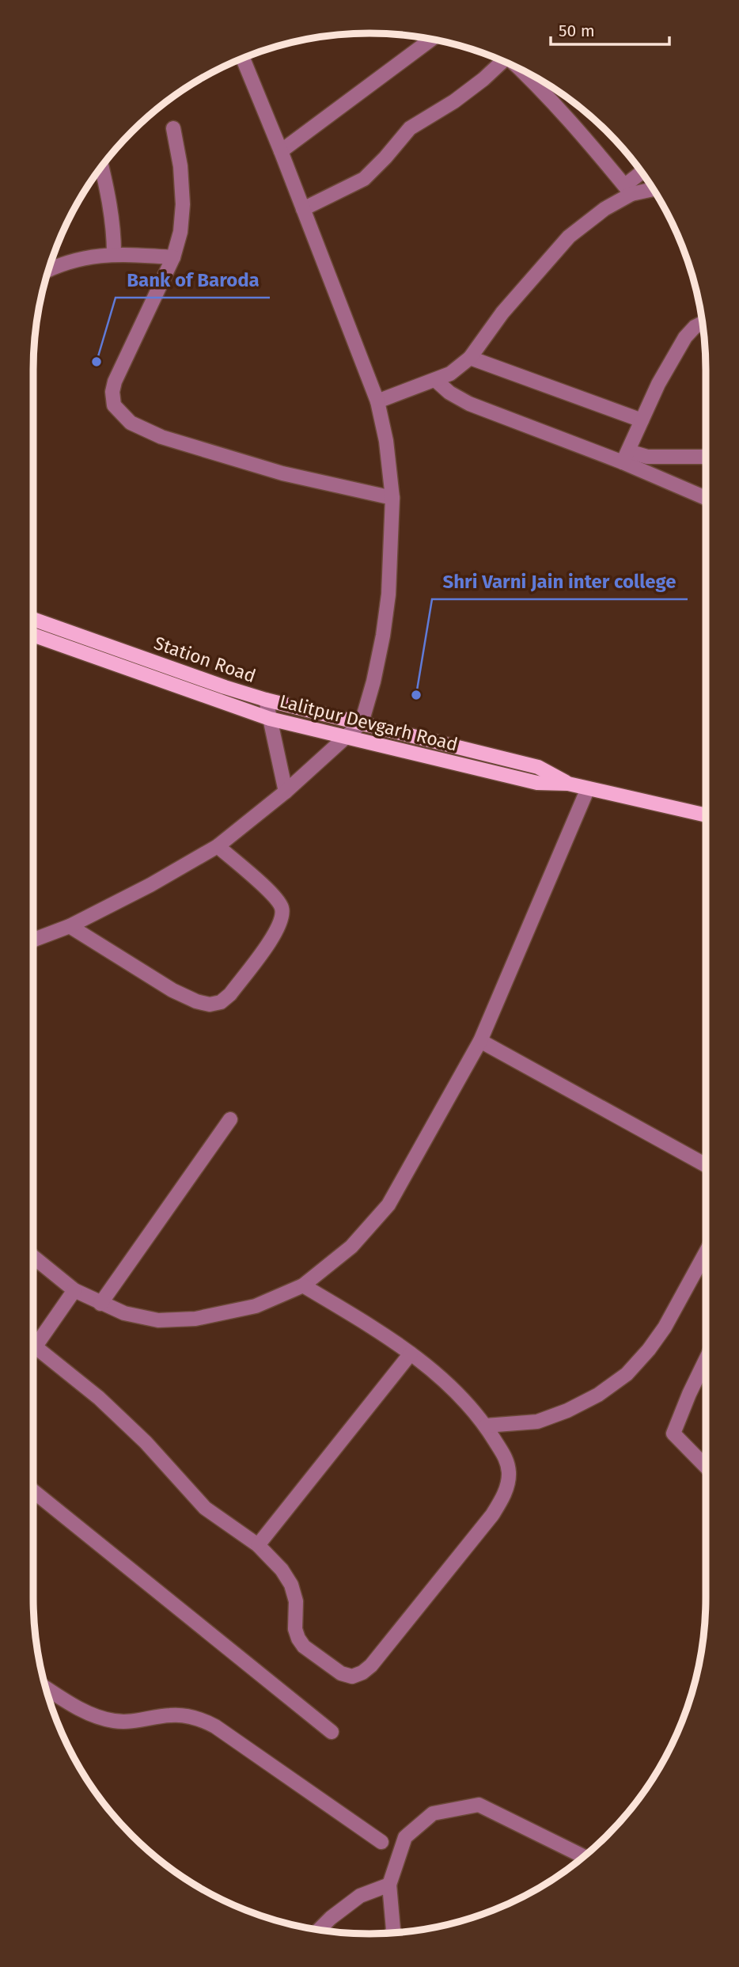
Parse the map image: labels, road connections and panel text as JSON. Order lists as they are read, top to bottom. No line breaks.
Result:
{"streets":{"main road":["Station Road","Lalitpur Devgarh Road"]},"crossings":[["Station Road","Lalitpur Devgarh Road"]],"places":["Bank of Baroda","Shri Varni Jain inter college"],"scale_bar":"50 m"}
